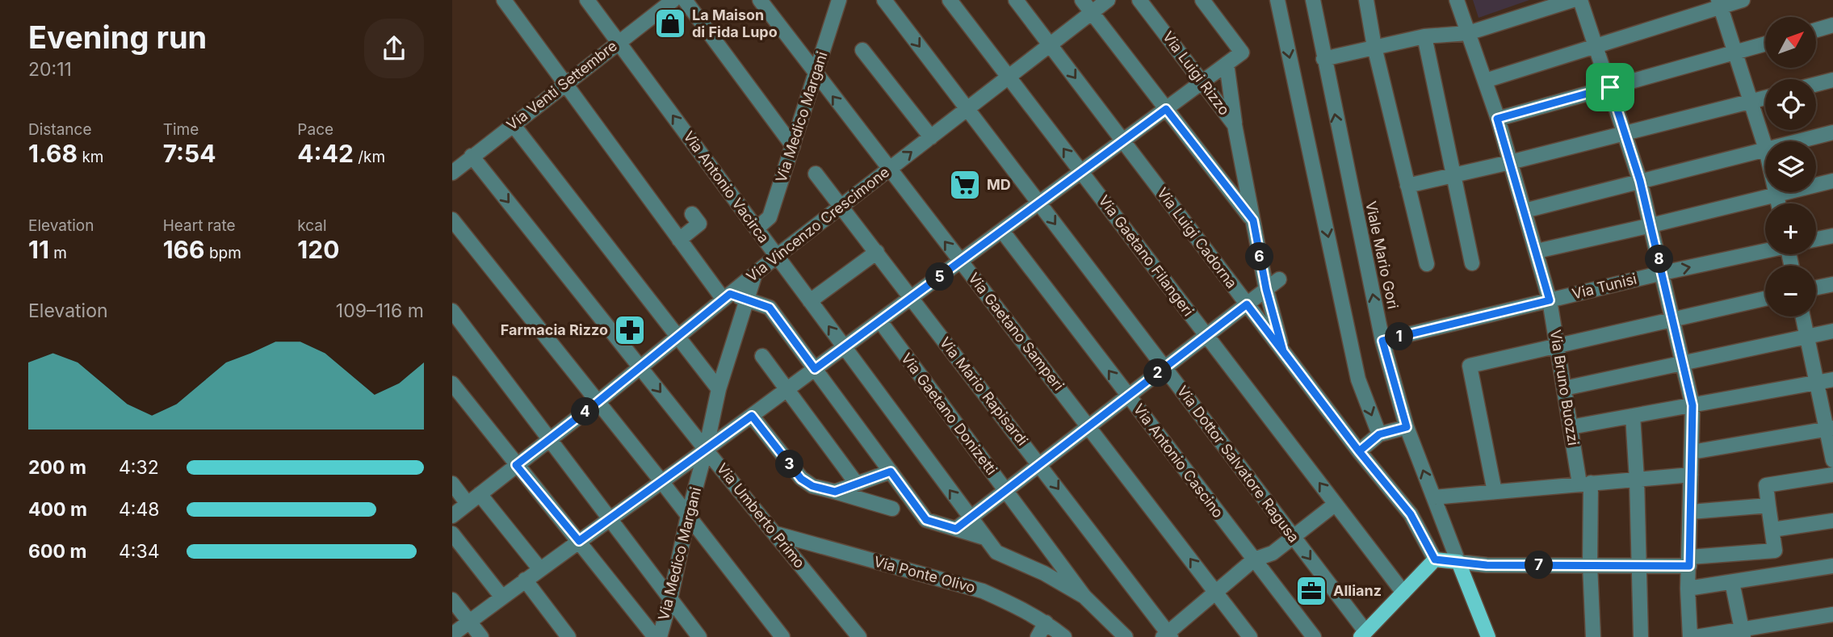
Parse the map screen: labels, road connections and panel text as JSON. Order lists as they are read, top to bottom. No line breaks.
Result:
{"streets":{"main road":["Viale Mario Gori"],"street":["Via Luigi Rizzo","Via Venti Settembre","Via Medico Margani","Via Antonio Vacirca","Via Vincenzo Crescimone","Via Luigi Cadorna","Via Gaetano Filangeri","Via Tunisi","Via Gaetano Samperi","Via Bruno Buozzi","Via Mario Rapisardi","Via Gaetano Donizetti","Via Antonio Cascino","Via Dottor Salvatore Ragusa","Via Umberto Primo","Via Ponte Olivo"]},"crossings":[["Via Luigi Rizzo","Via Luigi Cadorna"],["Via Venti Settembre","Via Antonio Vacirca"],["Via Venti Settembre","Via Umberto Primo"],["Via Medico Margani","Via Antonio Vacirca"],["Via Medico Margani","Via Vincenzo Crescimone"],["Via Medico Margani","Via Gaetano Samperi"],["Via Medico Margani","Via Umberto Primo"],["Via Antonio Vacirca","Via Vincenzo Crescimone"],["Via Vincenzo Crescimone","Via Luigi Cadorna"],["Via Vincenzo Crescimone","Via Gaetano Filangeri"],["Via Vincenzo Crescimone","Via Gaetano Samperi"],["Via Vincenzo Crescimone","Via Mario Rapisardi"],["Via Vincenzo Crescimone","Via Dottor Salvatore Ragusa"],["Via Vincenzo Crescimone","Via Umberto Primo"],["Viale Mario Gori","Via Tunisi"],["Via Tunisi","Via Bruno Buozzi"],["Via Umberto Primo","Via Ponte Olivo"]],"one_way":["Via Antonio Cascino","Via Dottor Salvatore Ragusa"],"places":{"shop":["La Maison di Fida Lupo"],"supermarket":["MD"],"pharmacy":["Farmacia Rizzo"],"office":["Allianz"]},"north":"top right","page":{"heading":["Evening run","20:11"],"map_buttons":["+","−"],"stats":[["Distance","1.68 km"],["Time","7:54"],["Pace","4:42 /km"],["Elevation","11 m"],["Heart rate","166 bpm"],["kcal","120"]],"pins":["6","8","5","1","2","4","3","7"],"chart":["Elevation","109–116 m"],"list":[{"name":"200 m","note":"4:32"},{"name":"400 m","note":"4:48"},{"name":"600 m","note":"4:34"}]}}
